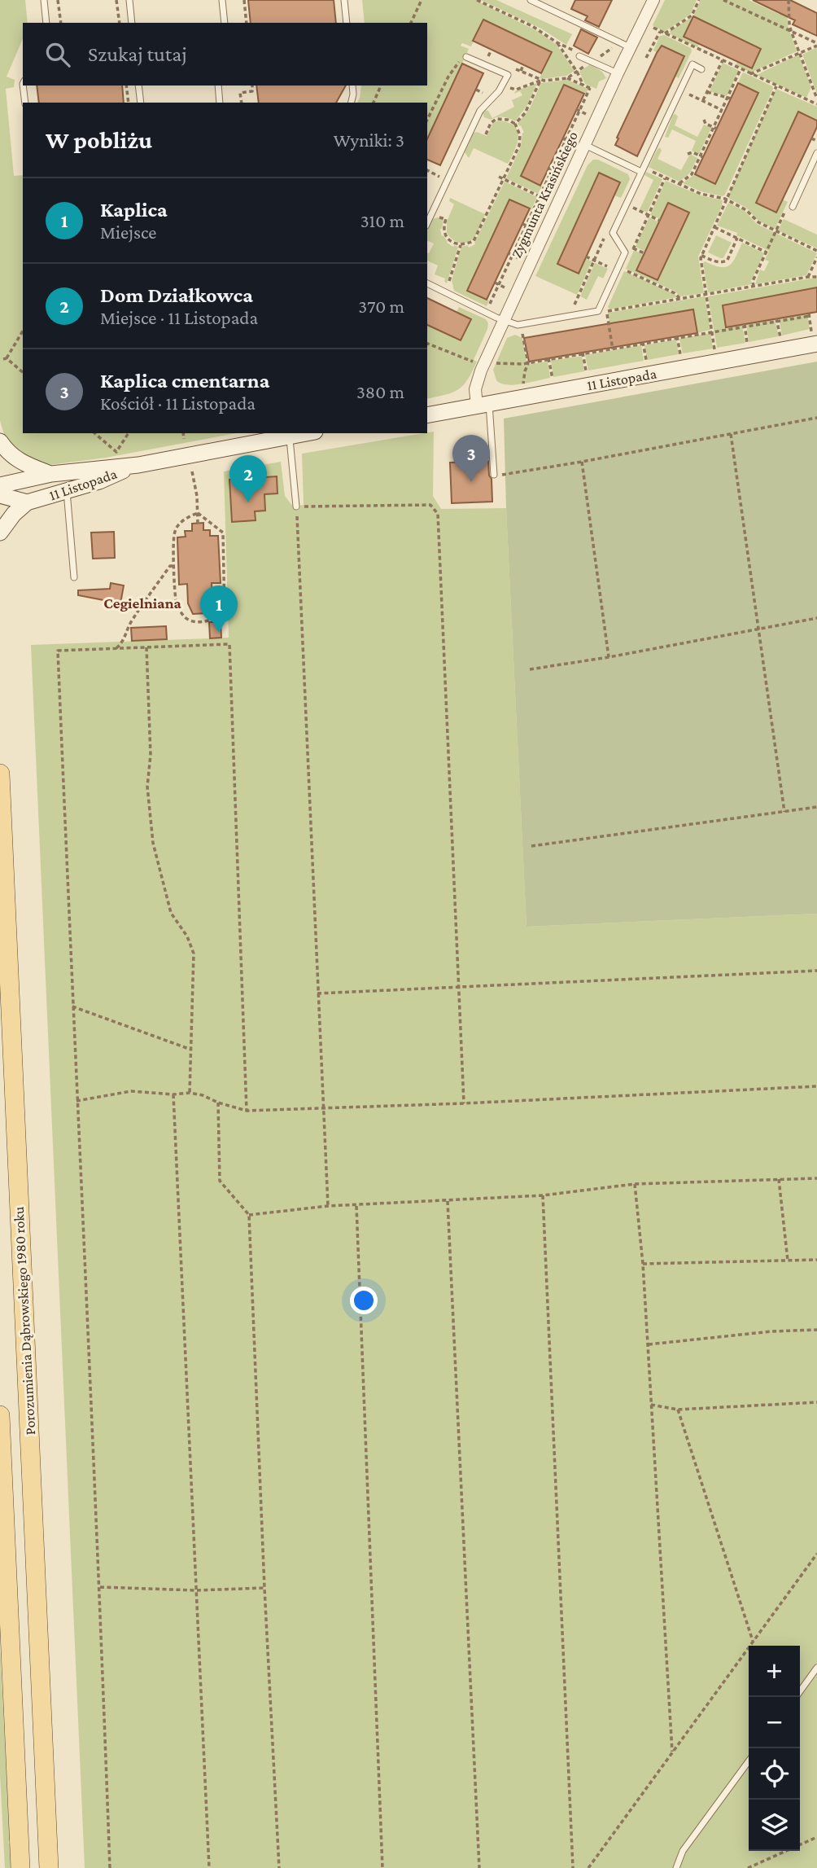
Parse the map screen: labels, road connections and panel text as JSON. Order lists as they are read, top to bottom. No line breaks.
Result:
{"streets":{"main road":["Porozumienia Dąbrowskiego 1980 roku"],"street":["Zygmunta Krasińskiego","11 Listopada"]},"crossings":[["Zygmunta Krasińskiego","11 Listopada"]],"districts":["Cegielniana"],"page":{"search":"Szukaj tutaj","heading":["W pobliżu","Wyniki: 3"],"list":[{"mark":"1","name":"Kaplica","note":"Miejsce","value":"310 m"},{"mark":"2","name":"Dom Działkowca","note":"Miejsce · 11 Listopada","value":"370 m"},{"mark":"3","name":"Kaplica cmentarna","note":"Kościół · 11 Listopada","value":"380 m"}],"pins":["3","2","1"],"map_buttons":["+","−"]}}
